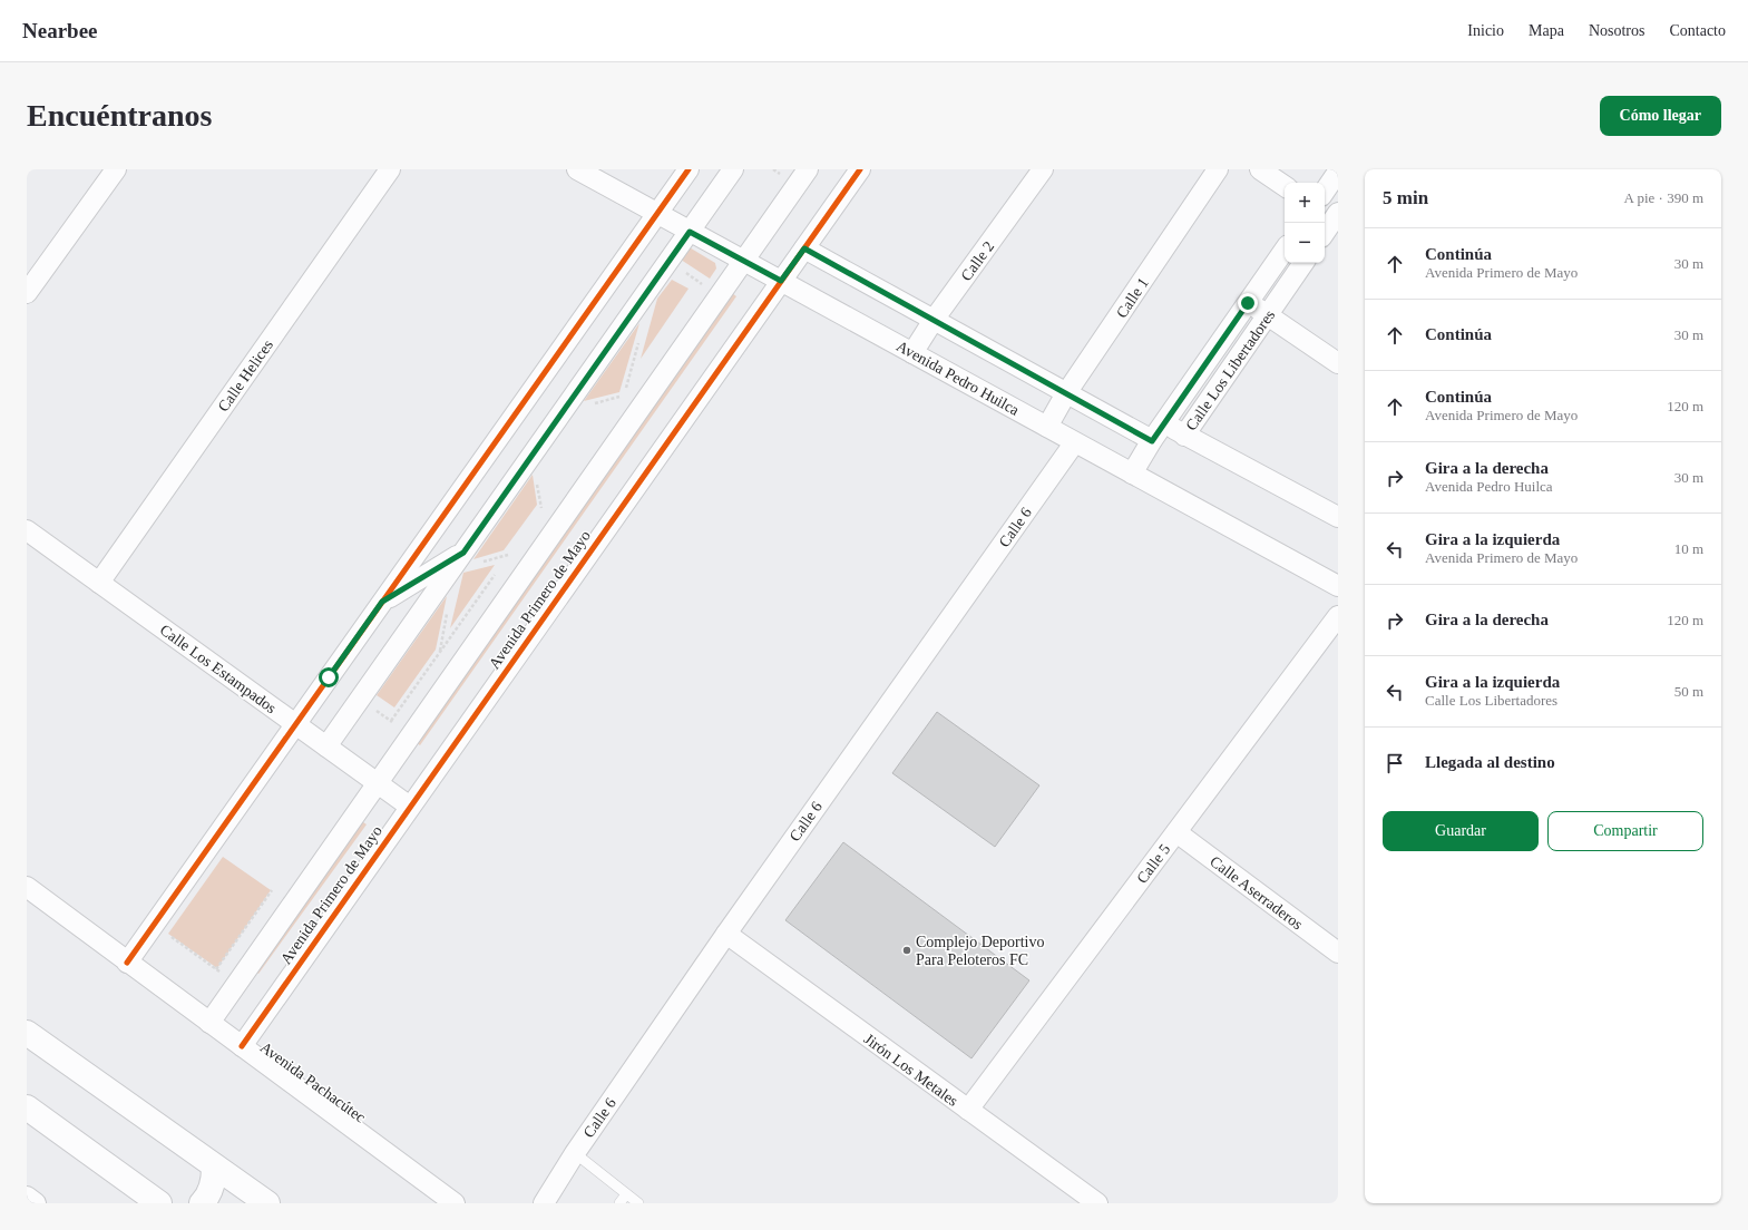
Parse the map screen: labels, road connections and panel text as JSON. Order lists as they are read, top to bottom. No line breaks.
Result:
{"streets":{"street":["Calle 2","Calle 1","Calle Los Libertadores","Calle Helices","Avenida Pedro Huilca","Calle 6","Avenida Primero de Mayo","Calle Los Estampados","Calle 5","Calle Aserraderos","Jirón Los Metales","Avenida Pachacútec"]},"crossings":[["Calle 2","Avenida Pedro Huilca"],["Calle 1","Avenida Pedro Huilca"],["Calle Los Libertadores","Avenida Pedro Huilca"],["Calle Helices","Calle Los Estampados"],["Avenida Pedro Huilca","Calle 6"],["Avenida Pedro Huilca","Avenida Primero de Mayo"],["Calle 6","Jirón Los Metales"],["Avenida Primero de Mayo","Calle Los Estampados"],["Avenida Primero de Mayo","Avenida Pachacútec"],["Calle 5","Calle Aserraderos"],["Calle 5","Jirón Los Metales"]],"places":["Complejo Deportivo Para Peloteros FC"],"page":{"header":"Nearbee","nav":["Inicio","Mapa","Nosotros","Contacto"],"buttons":["Cómo llegar",["Guardar","Compartir"]],"title":"Encuéntranos","heading":["5 min","A pie · 390 m"],"map_buttons":["+","−"],"list":[["Continúa","Avenida Primero de Mayo","30 m"],["Continúa","30 m"],["Continúa","Avenida Primero de Mayo","120 m"],["Gira a la derecha","Avenida Pedro Huilca","30 m"],["Gira a la izquierda","Avenida Primero de Mayo","10 m"],["Gira a la derecha","120 m"],["Gira a la izquierda","Calle Los Libertadores","50 m"],"Llegada al destino"]}}
